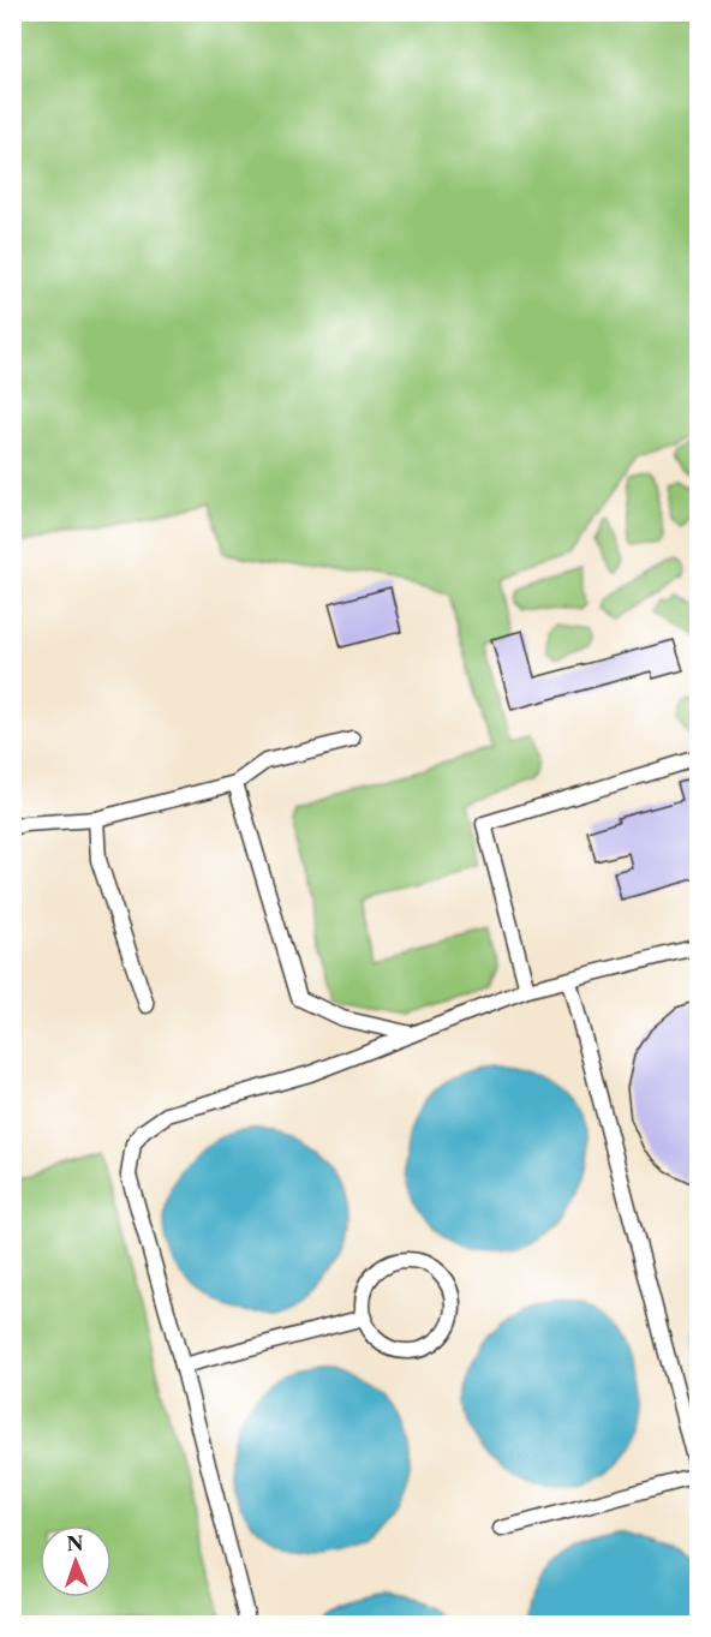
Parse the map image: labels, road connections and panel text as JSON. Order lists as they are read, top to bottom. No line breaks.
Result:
{"north":"top"}
